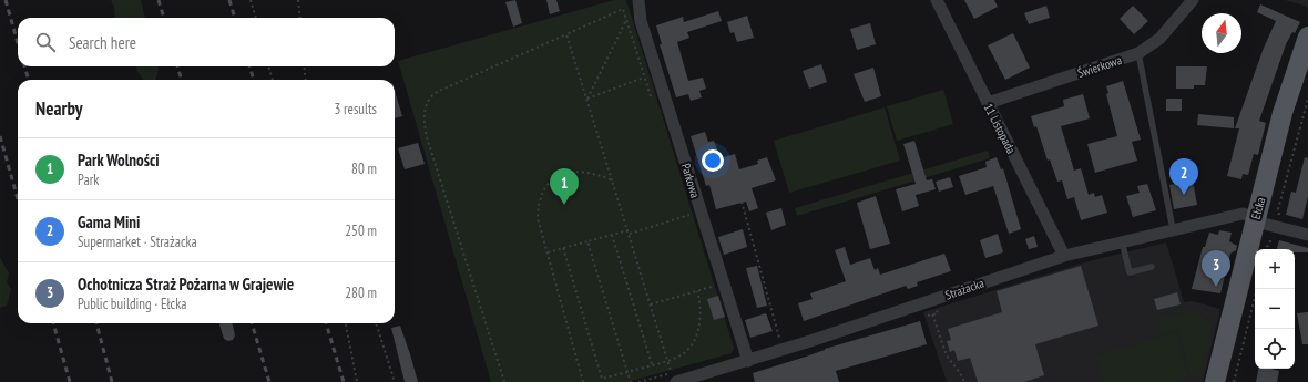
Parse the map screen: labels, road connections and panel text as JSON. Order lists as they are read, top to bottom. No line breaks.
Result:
{"streets":{"main road":["Ełcka"],"street":["Świerkowa","11 Listopada","Parkowa","Strażacka"]},"crossings":[["Świerkowa","11 Listopada"],["11 Listopada","Strażacka"],["Parkowa","Strażacka"],["Ełcka","Strażacka"]],"north":"top","page":{"search":"Search here","heading":["Nearby","3 results"],"list":[{"mark":"1","name":"Park Wolności","note":"Park","value":"80 m"},{"mark":"2","name":"Gama Mini","note":"Supermarket · Strażacka","value":"250 m"},{"mark":"3","name":"Ochotnicza Straż Pożarna w Grajewie","note":"Public building · Ełcka","value":"280 m"}],"pins":["2","1","3"],"map_buttons":["+","−"]}}
